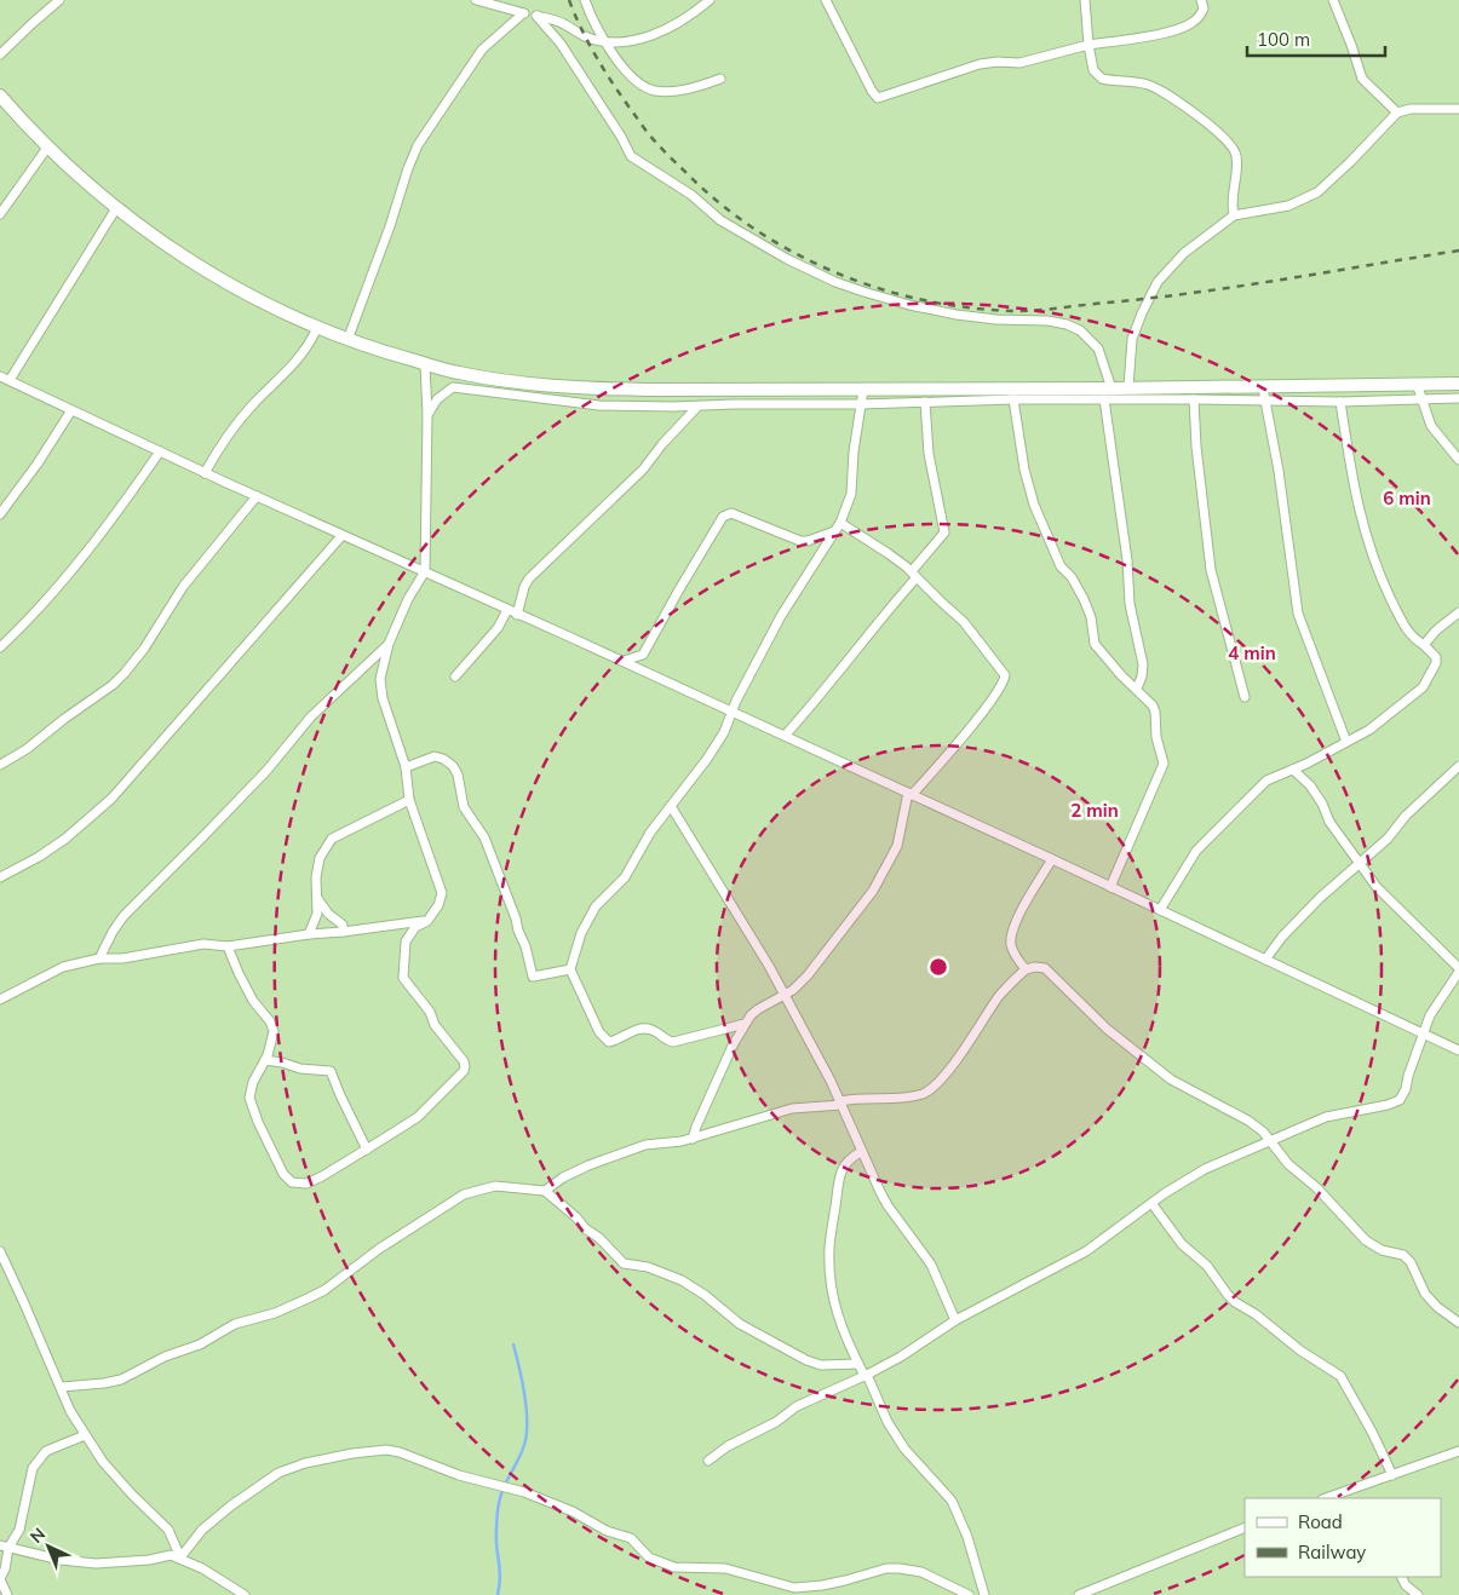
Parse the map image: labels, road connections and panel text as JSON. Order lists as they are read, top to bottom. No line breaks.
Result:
{"legend":["Road","Railway"],"scale_bar":"100 m","north":"top left","rings":["6 min","4 min","2 min"]}
